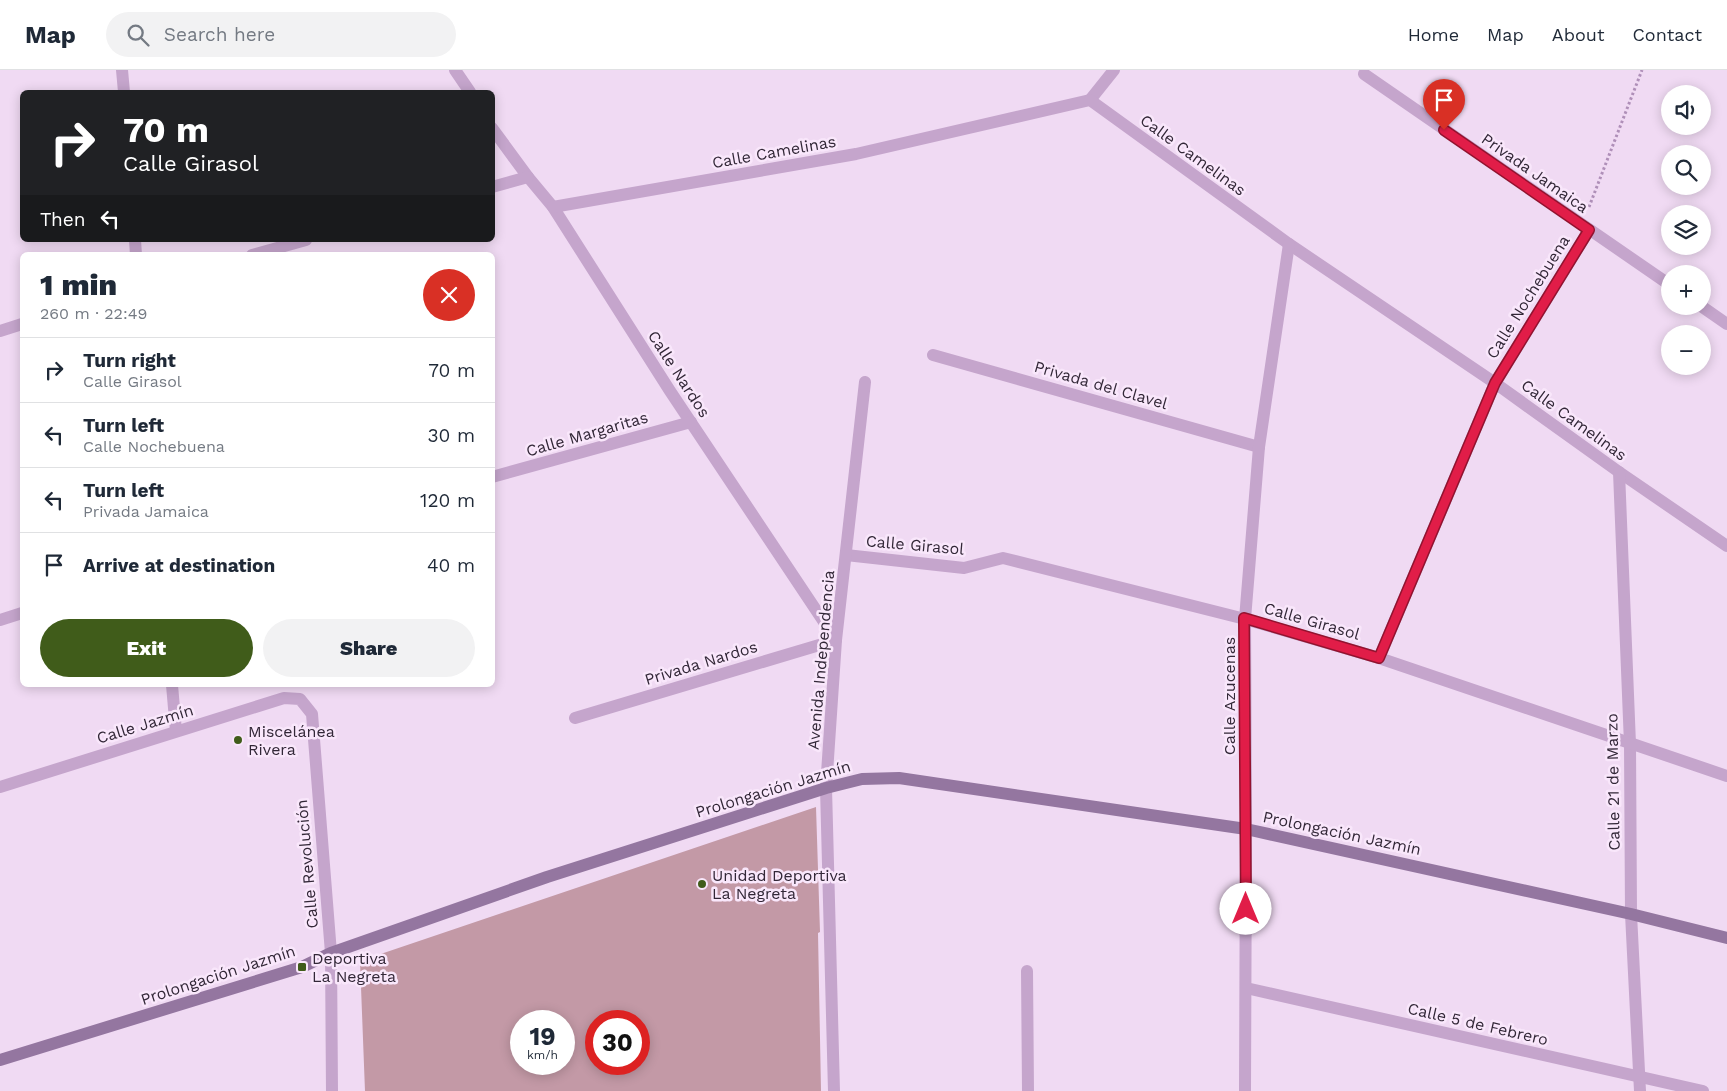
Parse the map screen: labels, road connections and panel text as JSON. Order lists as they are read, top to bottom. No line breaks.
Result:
{"streets":{"street":["Calle Camelinas","Privada Jamaica","Calle Nochebuena","Calle Nardos","Privada del Clavel","Calle Margaritas","Calle Girasol","Avenida Independencia","Privada Nardos","Calle Azucenas","Calle Jazmín","Calle 21 de Marzo","Prolongación Jazmín","Calle Revolución","Calle 5 de Febrero"]},"crossings":[["Calle Camelinas","Calle Nochebuena"],["Calle Camelinas","Calle Nardos"],["Calle Camelinas","Calle Azucenas"],["Calle Camelinas","Calle 21 de Marzo"],["Privada Jamaica","Calle Nochebuena"],["Calle Nochebuena","Calle Girasol"],["Calle Nardos","Calle Margaritas"],["Calle Nardos","Avenida Independencia"],["Calle Nardos","Privada Nardos"],["Privada del Clavel","Calle Azucenas"],["Calle Girasol","Avenida Independencia"],["Calle Girasol","Calle Azucenas"],["Calle Girasol","Calle 21 de Marzo"],["Avenida Independencia","Privada Nardos"],["Avenida Independencia","Prolongación Jazmín"],["Calle Azucenas","Prolongación Jazmín"],["Calle Azucenas","Calle 5 de Febrero"],["Calle Jazmín","Calle Revolución"],["Calle 21 de Marzo","Prolongación Jazmín"],["Calle 21 de Marzo","Calle 5 de Febrero"],["Prolongación Jazmín","Calle Revolución"]],"places":{"other":["Miscelánea Rivera","Unidad Deportiva La Negreta"],"transit":["Deportiva La Negreta"]},"page":{"header":"Map","search":"Search here","nav":["Home","Map","About","Contact"],"map_buttons":["+","−"],"turn":["70 m","Calle Girasol"],"then":"Then","heading":["1 min","260 m · 22:49"],"list":[{"name":"Turn right","note":"Calle Girasol","value":"70 m"},{"name":"Turn left","note":"Calle Nochebuena","value":"30 m"},{"name":"Turn left","note":"Privada Jamaica","value":"120 m"},{"name":"Arrive at destination","value":"40 m"}],"buttons":["Exit","Share"],"speed":"19 km/h","limit":"30"}}
